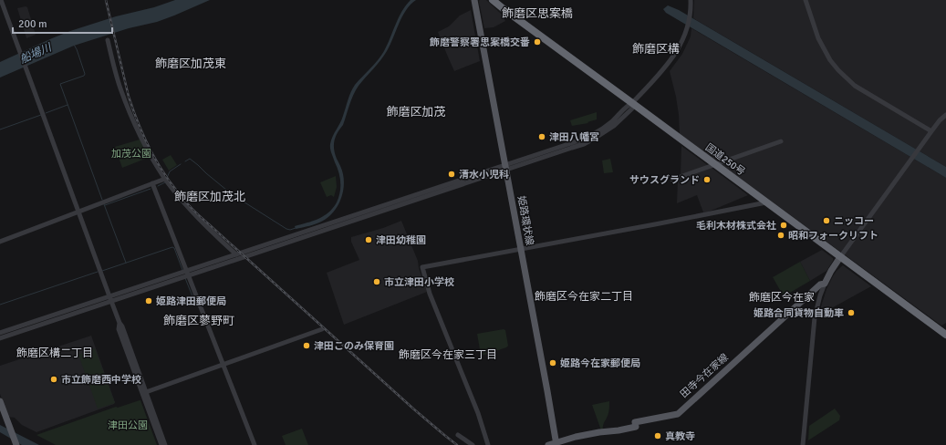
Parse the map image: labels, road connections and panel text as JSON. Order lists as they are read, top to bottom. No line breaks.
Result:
{"streets":{"highway":["国道250号"],"main road":["姫路環状線","田寺今在家線"]},"crossings":[["国道250号","田寺今在家線"],["姫路環状線","田寺今在家線"]],"districts":["飾磨区思案橋","飾磨区構","飾磨区加茂東","飾磨区加茂","飾磨区加茂北","飾磨区今在家二丁目","飾磨区今在家","飾磨区蓼野町","飾磨区構二丁目","飾磨区今在家三丁目"],"water":["船場川"],"parks":["加茂公園","津田公園"],"places":["飾磨警察署思案橋交番","津田八幡宮","清水小児科","サウスグランド","ニッコー","毛利木材株式会社","昭和フォークリフト","津田幼稚園","市立津田小学校","姫路津田郵便局","姫路合同貨物自動車","津田このみ保育園","姫路今在家郵便局","市立飾磨西中学校","真教寺"],"scale_bar":"200 m"}
